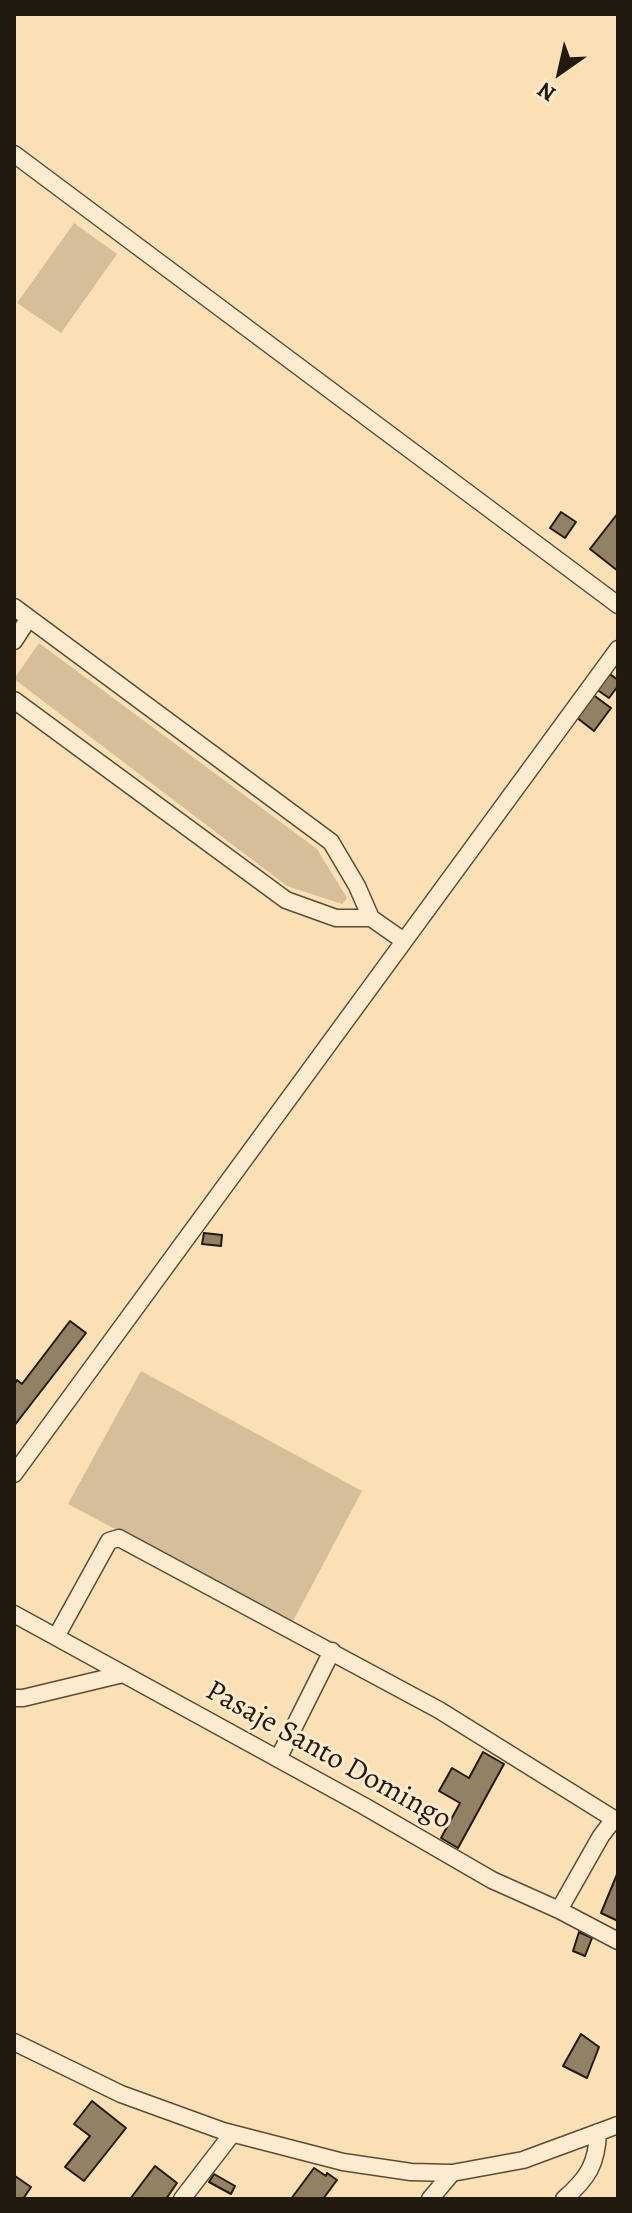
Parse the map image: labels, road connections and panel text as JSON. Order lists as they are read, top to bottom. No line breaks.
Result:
{"streets":{"street":["Pasaje Santo Domingo"]},"north":"bottom left"}
